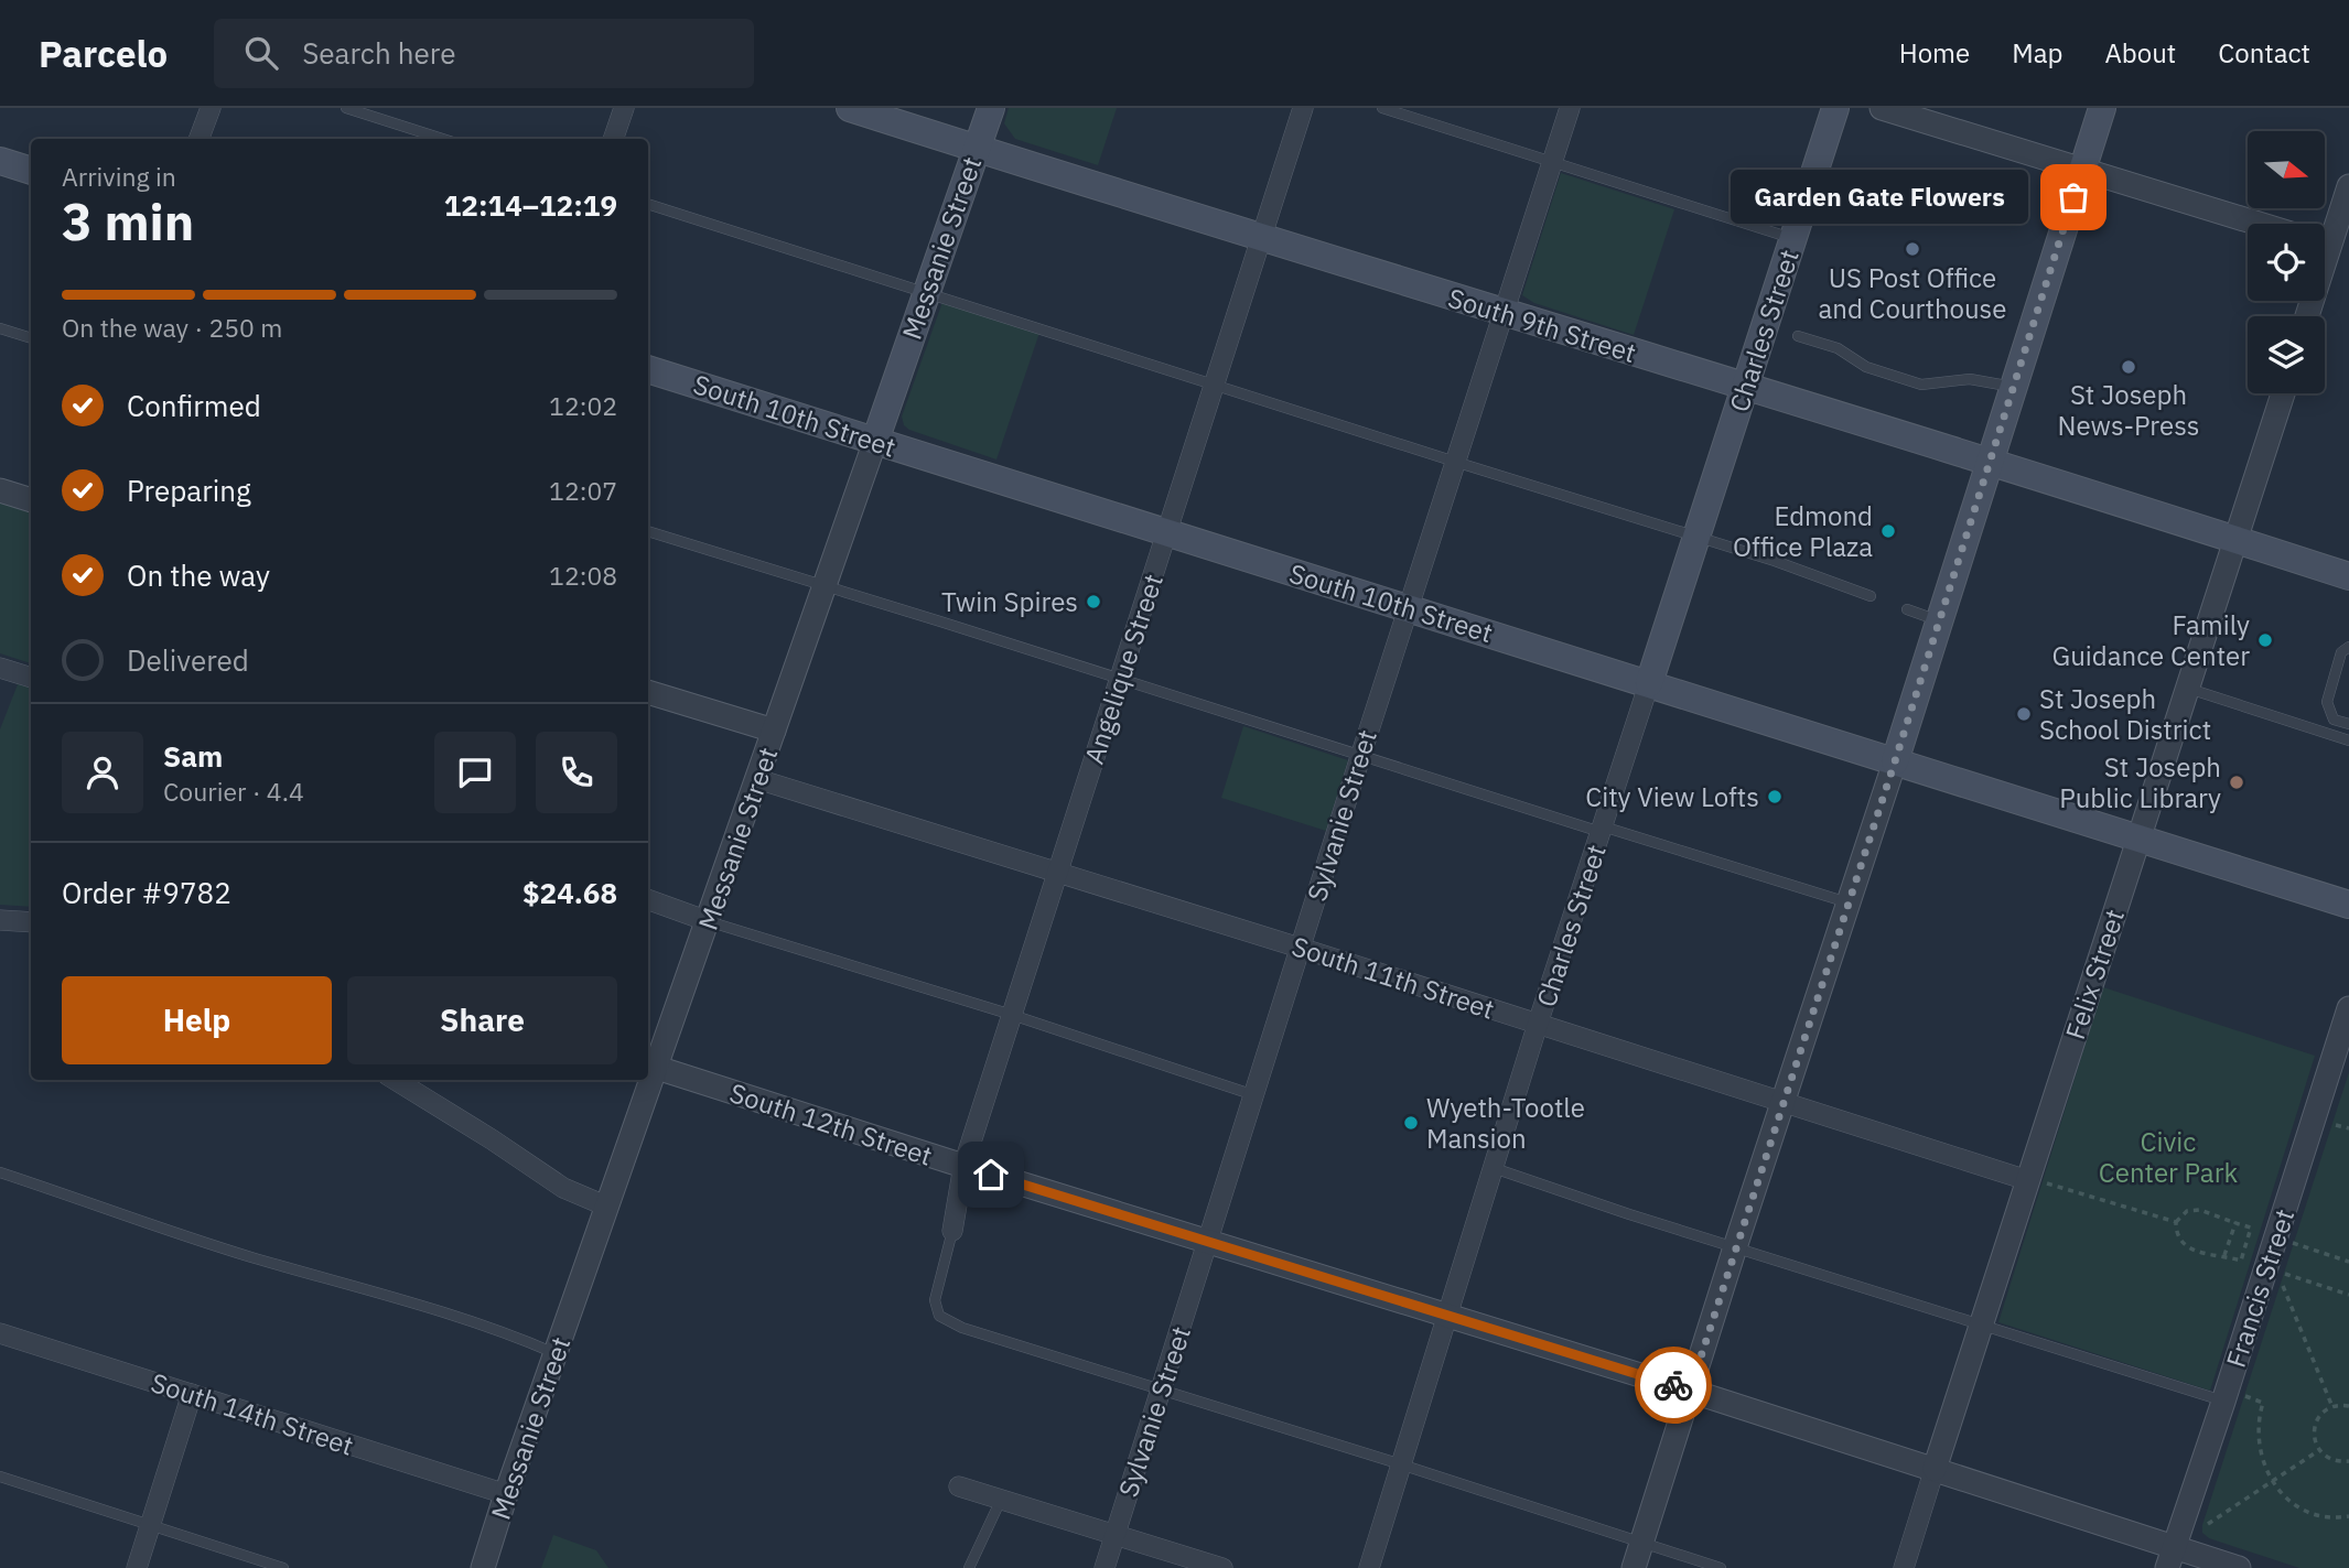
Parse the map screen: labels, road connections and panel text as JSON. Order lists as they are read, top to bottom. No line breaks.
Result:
{"streets":{"main road":["Messanie Street","South 9th Street","Charles Street","South 10th Street"],"street":["Angelique Street","Sylvanie Street","Felix Street","South 11th Street","South 12th Street","Francis Street","South 14th Street"]},"crossings":[["Messanie Street","South 9th Street"],["Messanie Street","South 10th Street"],["Messanie Street","South 11th Street"],["Messanie Street","South 12th Street"],["Messanie Street","South 14th Street"],["South 9th Street","Charles Street"],["South 9th Street","Angelique Street"],["South 9th Street","Sylvanie Street"],["South 9th Street","Felix Street"],["Charles Street","South 10th Street"],["Charles Street","South 11th Street"],["Charles Street","South 12th Street"],["South 10th Street","Angelique Street"],["South 10th Street","Sylvanie Street"],["South 10th Street","Felix Street"],["Angelique Street","South 11th Street"],["Angelique Street","South 12th Street"],["Sylvanie Street","South 11th Street"],["Sylvanie Street","South 12th Street"],["Felix Street","South 11th Street"],["Felix Street","South 12th Street"],["South 12th Street","Francis Street"]],"parks":["Civic Center Park"],"places":["Garden Gate Flowers","US Post Office and Courthouse","St Joseph News-Press","Edmond Office Plaza","Twin Spires","Family Guidance Center","St Joseph School District","St Joseph Public Library","City View Lofts","Wyeth-Tootle Mansion"],"north":"right","page":{"header":"Parcelo","search":"Search here","nav":["Home","Map","About","Contact"],"heading":["3 min","Arriving in","12:14–12:19"],"panel":["Sam","Courier · 4.4","Order #9782","$24.68"],"bubble":"Garden Gate Flowers","bar":"On the way · 250 m","list":[["Confirmed","12:02"],["Preparing","12:07"],["On the way","12:08"],"Delivered"],"buttons":["Help","Share"]}}
